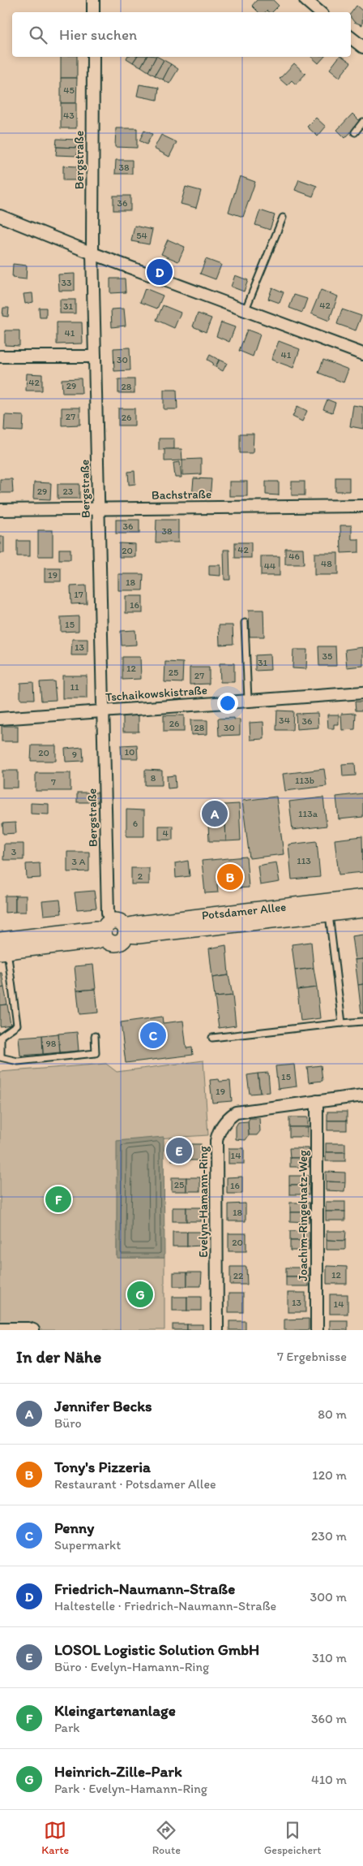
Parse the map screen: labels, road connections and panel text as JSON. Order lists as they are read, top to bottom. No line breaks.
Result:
{"streets":{"street":["Bergstraße","Bachstraße","Tschaikowskistraße","Potsdamer Allee","Evelyn-Hamann-Ring","Joachim-Ringelnatz-Weg"]},"crossings":[["Bergstraße","Bachstraße"],["Bergstraße","Tschaikowskistraße"],["Bergstraße","Potsdamer Allee"],["Evelyn-Hamann-Ring","Joachim-Ringelnatz-Weg"]],"house_numbers":["45","43","38","36","54","33","42","31","41","41","30","42","29","28","27","26","29","23","36","38","42","20","46","48","44","19","18","17","16","15","13","35","31","12","25","27","11","34","36","26","28","30","10","20","9","8","113b","7","113a","6","4","3","113","3 A","2","98","15","19","14","25","16","18","20","12","22","13","14"],"page":{"search":"Hier suchen","pins":["D","A","B","C","E","F","G"],"heading":["In der Nähe","7 Ergebnisse"],"list":[{"mark":"A","name":"Jennifer Becks","note":"Büro","value":"80 m"},{"mark":"B","name":"Tony's Pizzeria","note":"Restaurant · Potsdamer Allee","value":"120 m"},{"mark":"C","name":"Penny","note":"Supermarkt","value":"230 m"},{"mark":"D","name":"Friedrich-Naumann-Straße","note":"Haltestelle · Friedrich-Naumann-Straße","value":"300 m"},{"mark":"E","name":"LOSOL Logistic Solution GmbH","note":"Büro · Evelyn-Hamann-Ring","value":"310 m"},{"mark":"F","name":"Kleingartenanlage","note":"Park","value":"360 m"},{"mark":"G","name":"Heinrich-Zille-Park","note":"Park · Evelyn-Hamann-Ring","value":"410 m"}],"nav":["Karte","Route","Gespeichert"]}}
